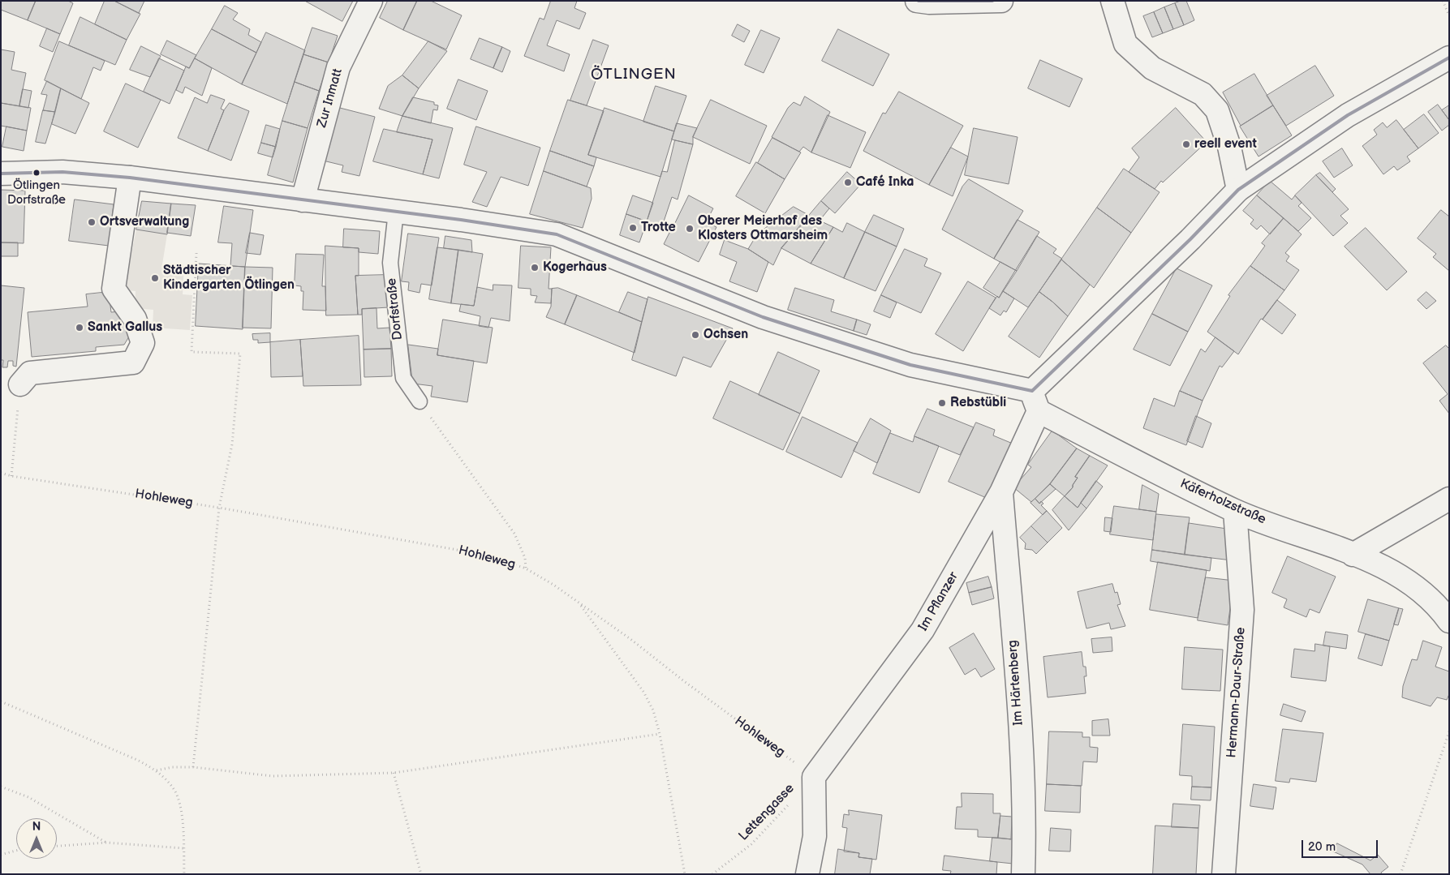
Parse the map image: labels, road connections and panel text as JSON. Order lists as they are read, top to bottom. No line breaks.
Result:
{"streets":{"street":["Zur Inmatt","Käferholzstraße","Im Pflanzer","Im Härtenberg","Hermann-Daur-Straße"],"lane":["Dorfstraße"],"path":["Hohleweg","Lettengasse"]},"crossings":[["Hohleweg","Im Pflanzer"],["Hohleweg","Lettengasse"],["Käferholzstraße","Im Pflanzer"],["Käferholzstraße","Hermann-Daur-Straße"],["Im Pflanzer","Im Härtenberg"],["Im Pflanzer","Lettengasse"]],"districts":["ÖTLINGEN"],"places":["reell event","Ötlingen Dorfstraße","Café Inka","Ortsverwaltung","Trotte","Oberer Meierhof des Klosters Ottmarsheim","Kogerhaus","Städtischer Kindergarten Ötlingen","Sankt Gallus","Ochsen","Rebstübli"],"scale_bar":"20 m","north":"top"}
